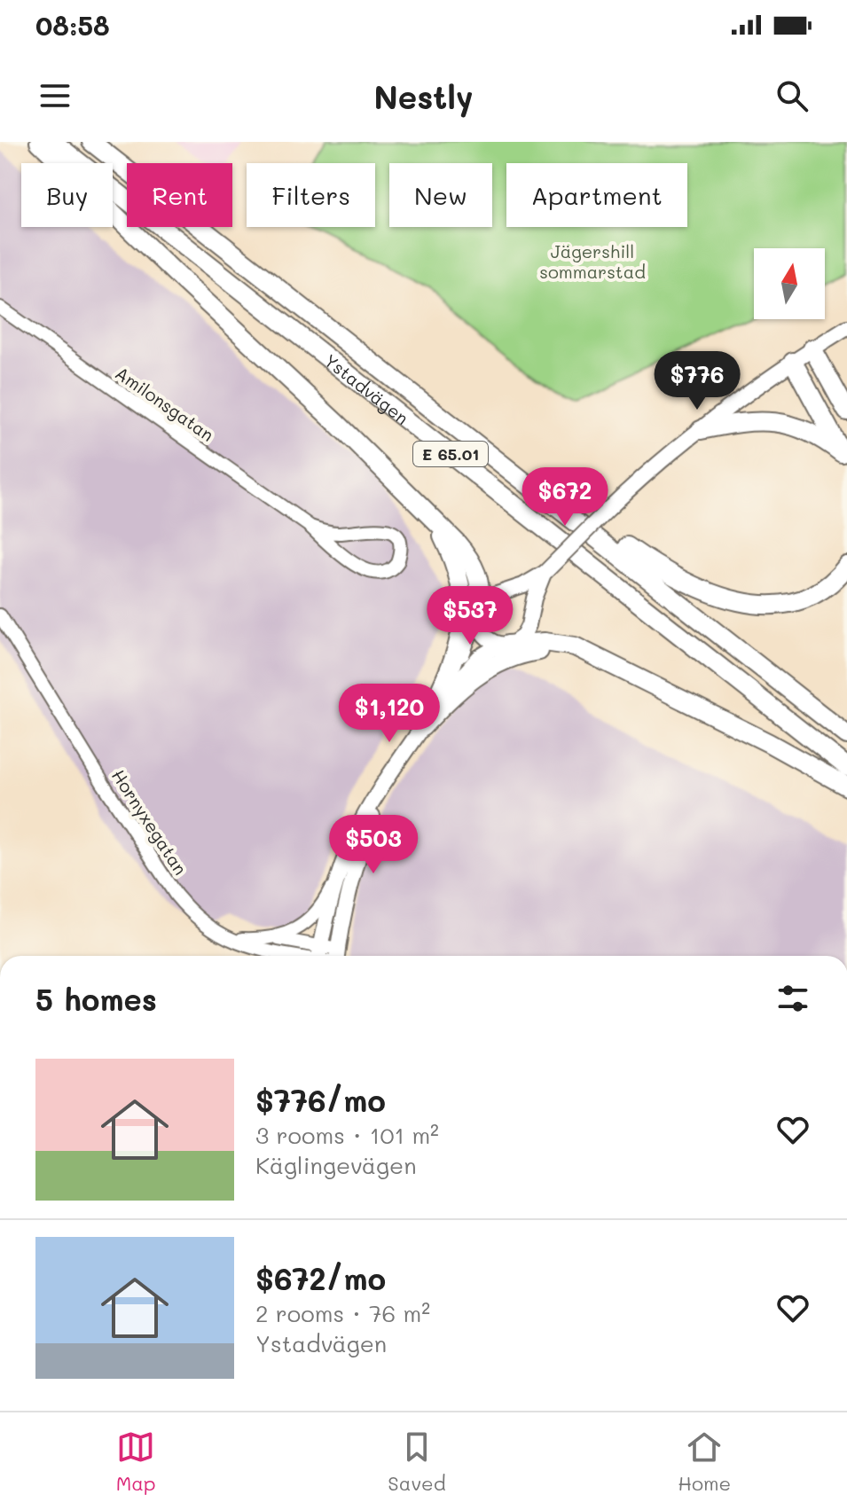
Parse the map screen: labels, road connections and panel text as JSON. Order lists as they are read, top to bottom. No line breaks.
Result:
{"streets":{"highway":["Ystadvägen","E 65.01"],"street":["Amilonsgatan","Hornyxegatan"]},"parks":["Jägershill sommarstad"],"north":"top","page":{"status":"08:58","header":"Nestly","chip":["Buy","Rent","Filters","New","Apartment"],"price":["$776","$672","$537","$1,120","$503"],"heading":"5 homes","list":[{"name":"$776/mo","note":"3 rooms · 101 m² · Käglingevägen"},{"name":"$672/mo","note":"2 rooms · 76 m² · Ystadvägen"}],"tabs":["Map","Saved","Home"]}}
